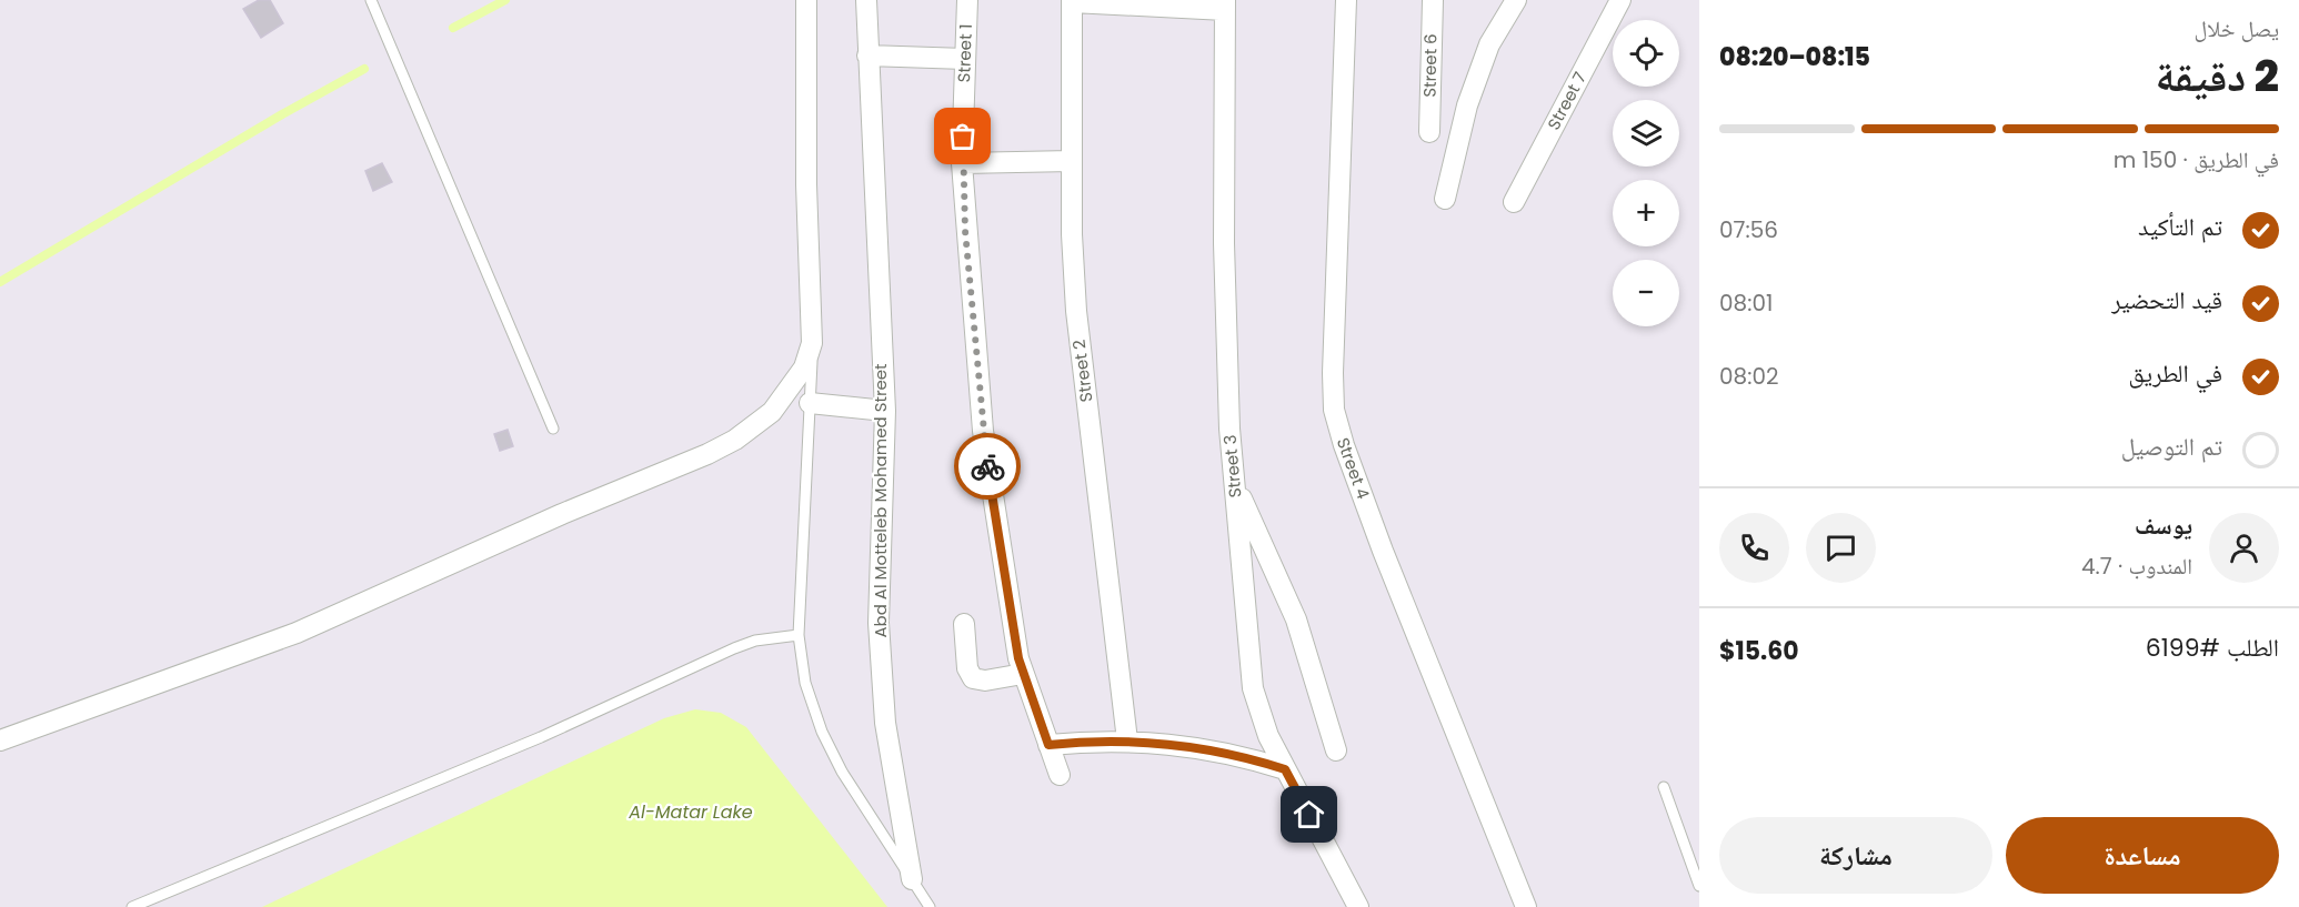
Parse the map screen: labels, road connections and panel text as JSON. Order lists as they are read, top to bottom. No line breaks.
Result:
{"streets":{"street":["Street 1","Street 6","Street 7","Street 2","Street 3","Street 4","Abd Al Motteleb Mohamed Street"]},"water":["Al-Matar Lake"],"page":{"heading":["2 دقيقة","يصل خلال","08:15–08:20"],"panel":["يوسف","المندوب · 4.7","الطلب #6199","$15.60"],"map_buttons":["+","−"],"bar":"في الطريق · 150 m","list":[["تم التأكيد","07:56"],["قيد التحضير","08:01"],["في الطريق","08:02"],"تم التوصيل"],"buttons":["مساعدة","مشاركة"]}}
